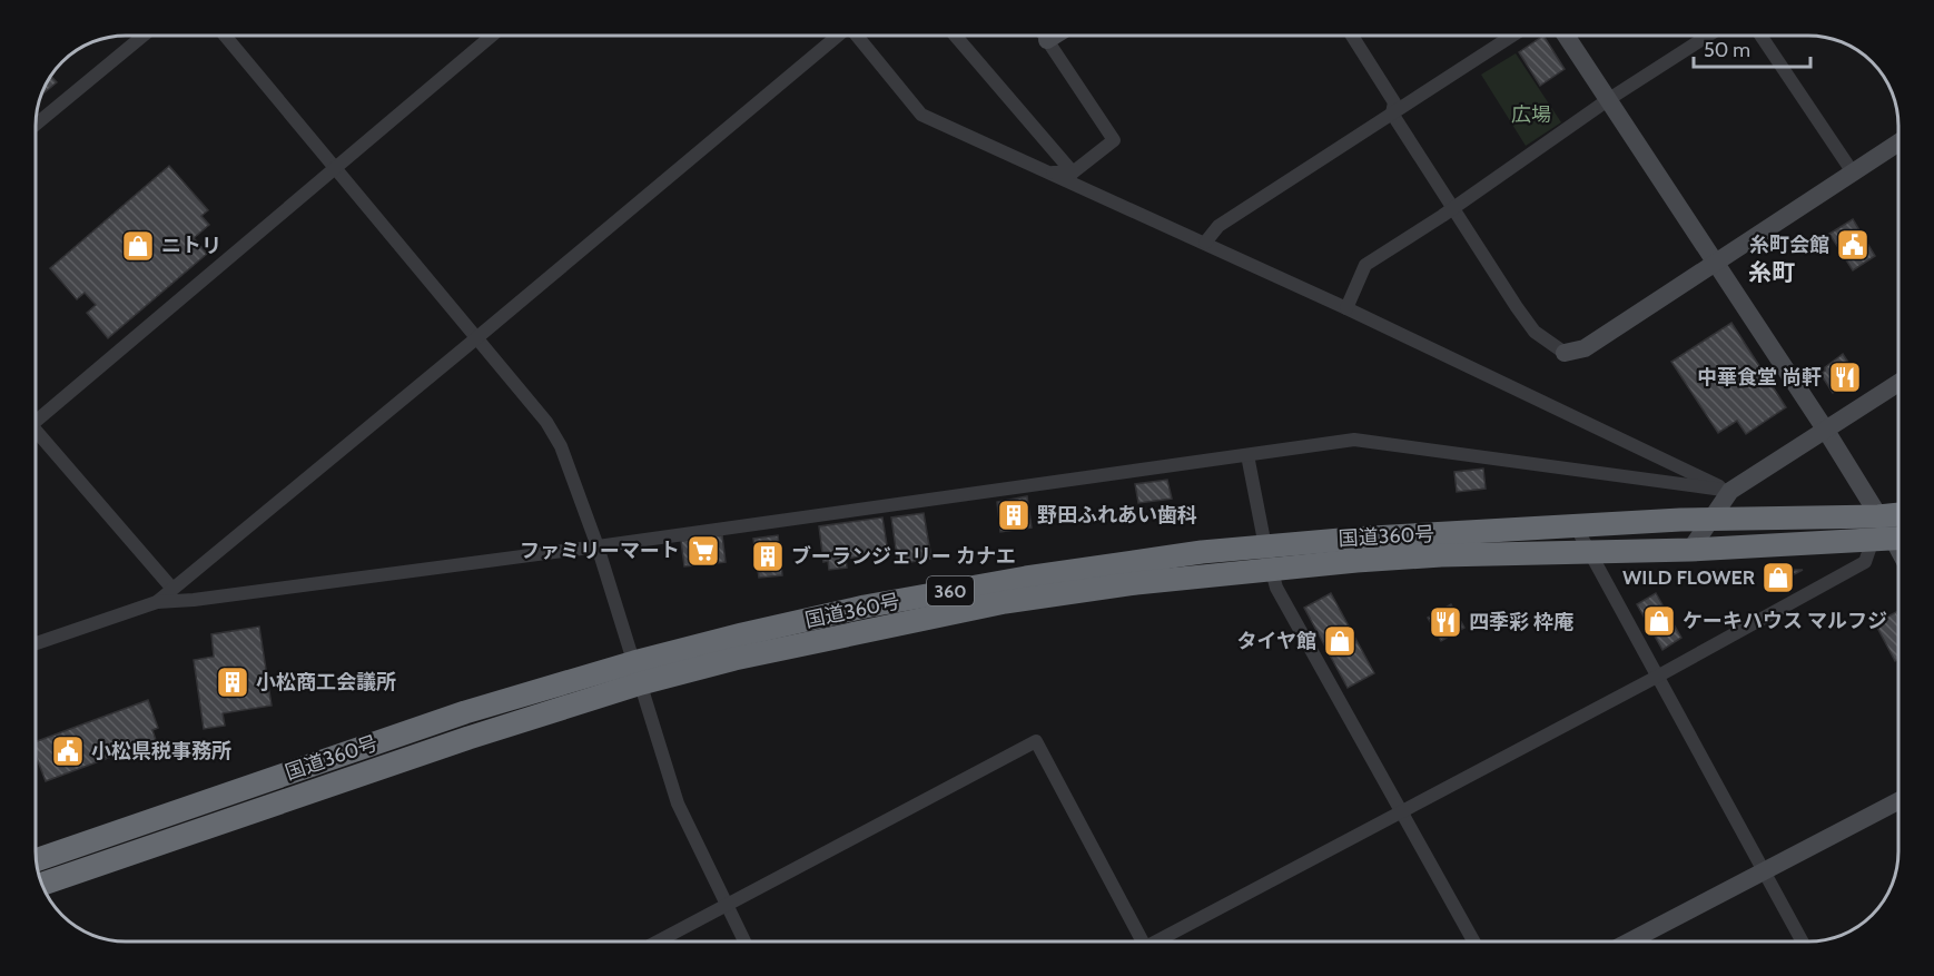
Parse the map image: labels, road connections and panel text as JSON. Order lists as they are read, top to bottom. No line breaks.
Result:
{"streets":{"highway":["国道360号","360"]},"districts":["糸町"],"parks":["広場"],"places":{"public building":["糸町会館","小松県税事務所"],"shop":["ニトリ","WILD FLOWER","ケーキハウス マルフジ","タイヤ館"],"restaurant":["中華食堂 尚軒","四季彩 枠庵"],"building":["野田ふれあい歯科","ブーランジェリー カナエ","小松商工会議所"],"supermarket":["ファミリーマート"]},"scale_bar":"50 m"}
